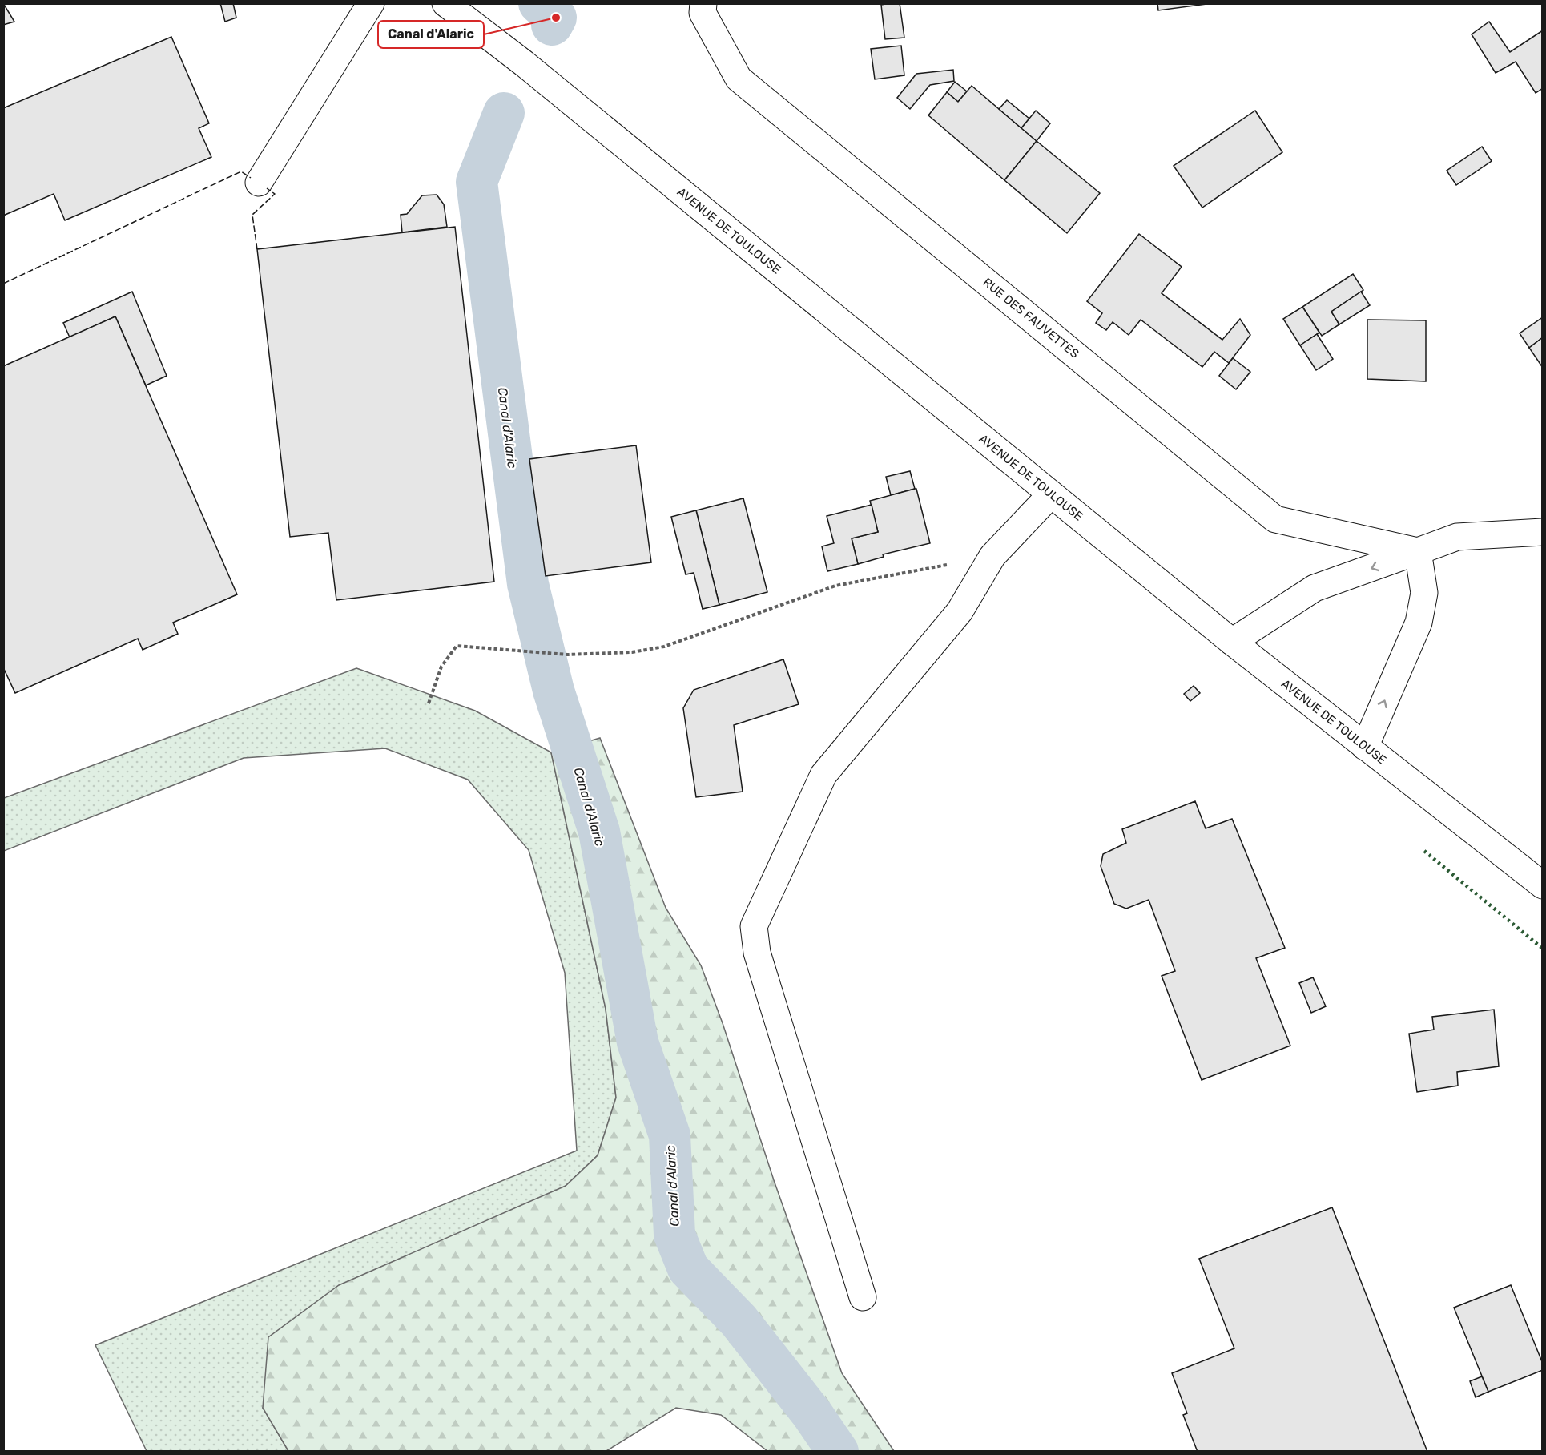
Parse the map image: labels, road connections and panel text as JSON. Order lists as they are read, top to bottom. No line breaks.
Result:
{"streets":{"street":["AVENUE DE TOULOUSE","RUE DES FAUVETTES"]},"water":["Canal d'Alaric"],"places":["Canal d'Alaric"]}
